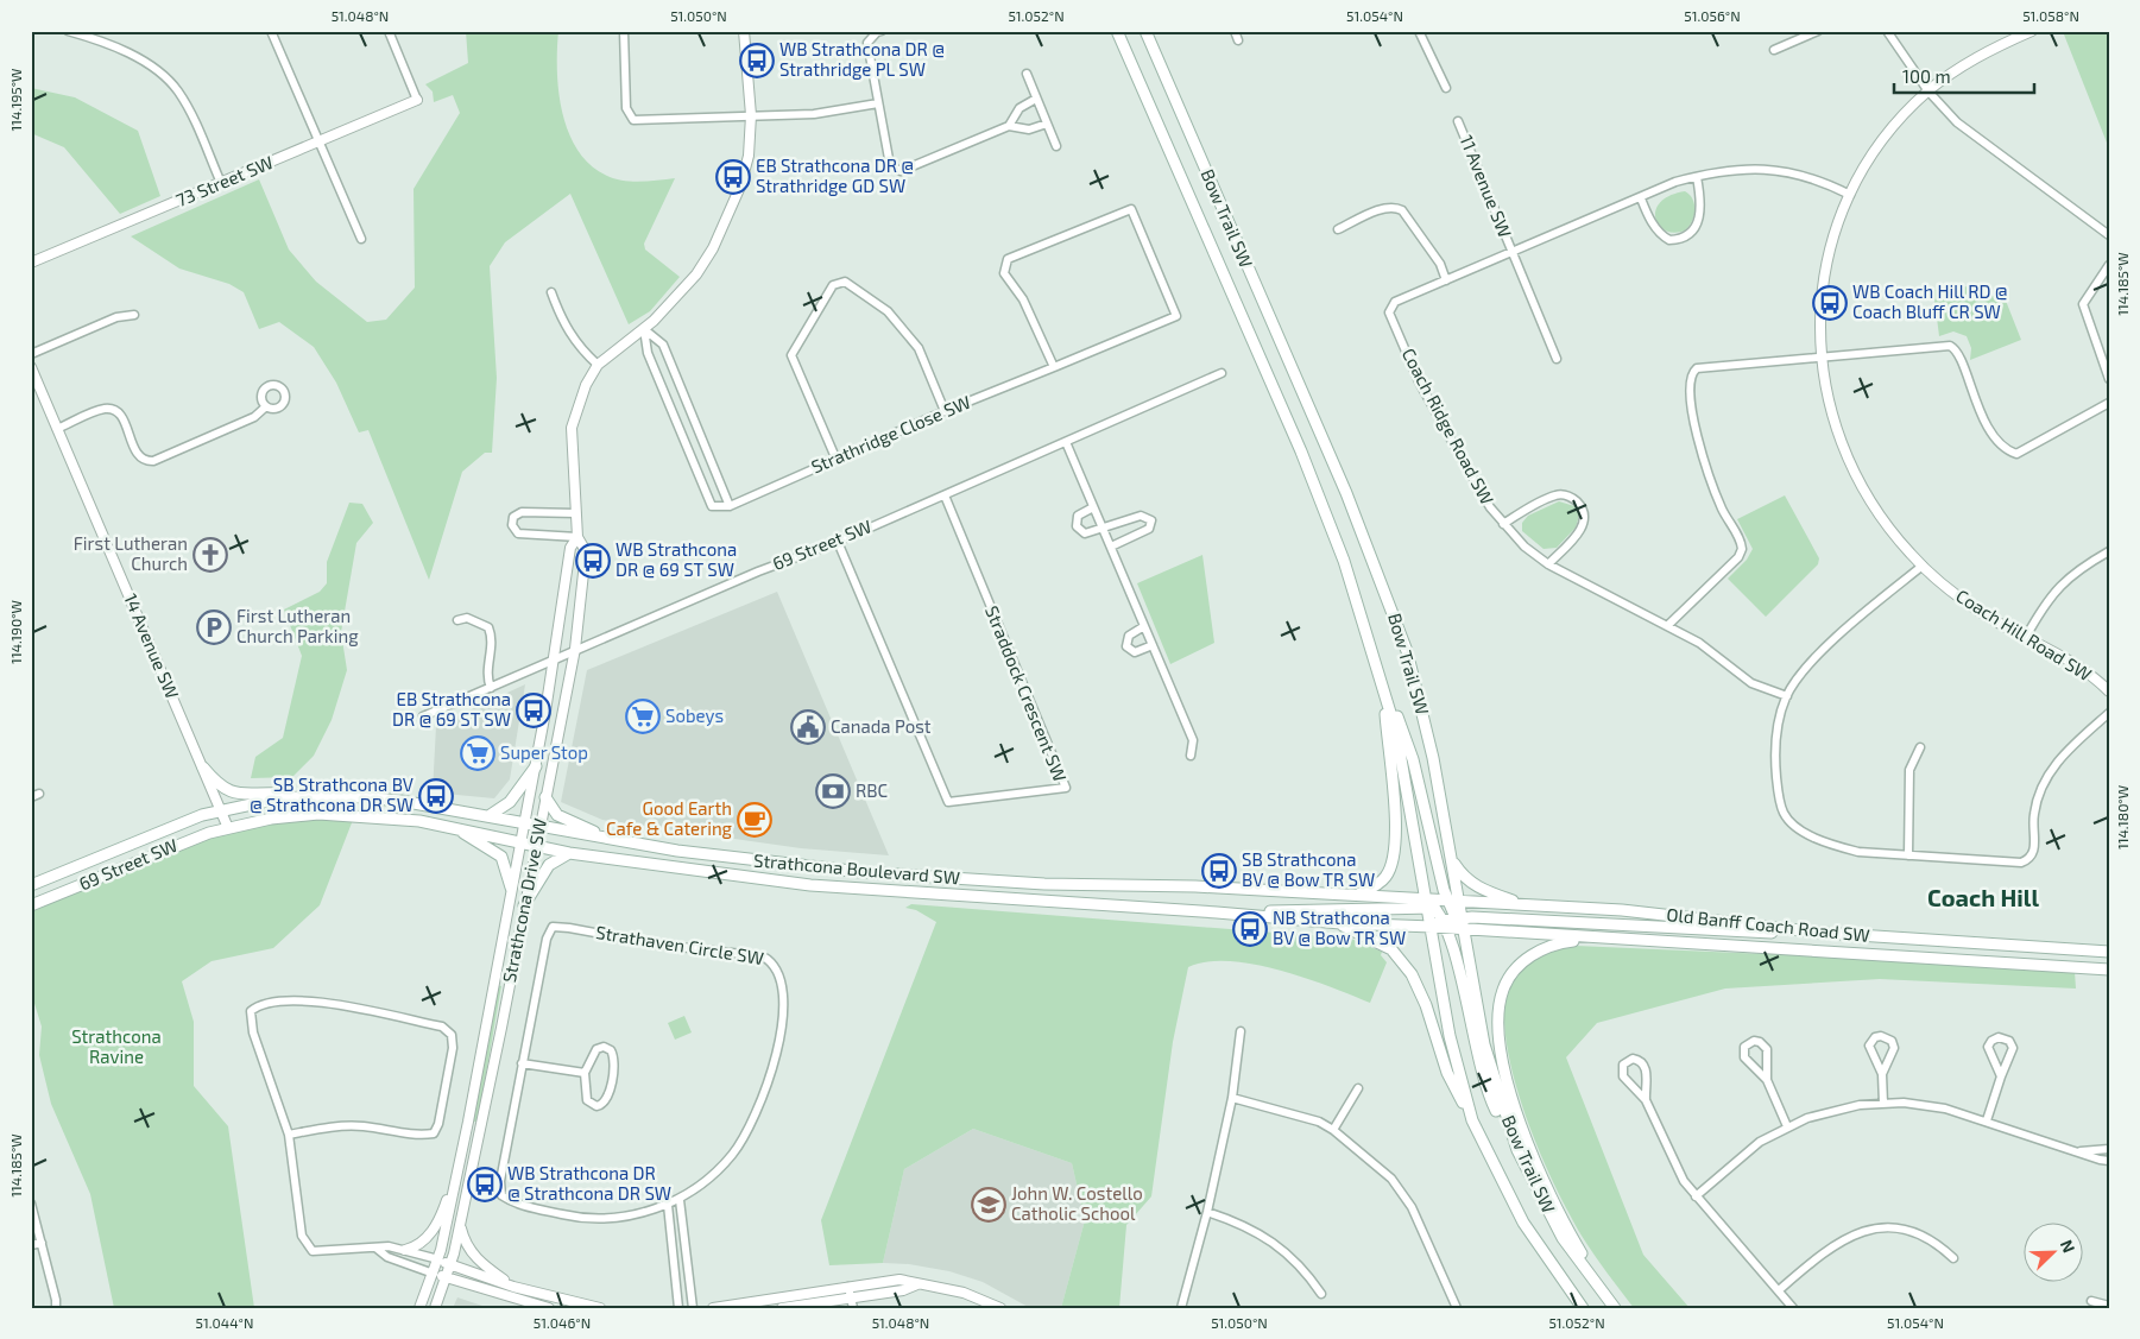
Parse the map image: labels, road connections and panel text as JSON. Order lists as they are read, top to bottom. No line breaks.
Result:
{"streets":{"main road":["Bow Trail SW","69 Street SW","Strathcona Boulevard SW","Old Banff Coach Road SW"],"street":["73 Street SW","11 Avenue SW","Coach Ridge Road SW","Strathridge Close SW","Coach Hill Road SW","14 Avenue SW","Straddock Crescent SW","Strathcona Drive SW","Strathaven Circle SW"]},"crossings":[["11 Avenue SW","Coach Ridge Road SW"],["Bow Trail SW","Strathcona Boulevard SW"],["Bow Trail SW","Old Banff Coach Road SW"],["Coach Ridge Road SW","Coach Hill Road SW"],["69 Street SW","14 Avenue SW"],["69 Street SW","Straddock Crescent SW"],["69 Street SW","Strathcona Boulevard SW"],["69 Street SW","Strathcona Drive SW"],["14 Avenue SW","Strathcona Boulevard SW"],["Strathcona Boulevard SW","Strathcona Drive SW"],["Strathcona Boulevard SW","Old Banff Coach Road SW"]],"districts":["Coach Hill"],"parks":["Strathcona Ravine"],"places":{"bus stop":["WB Strathcona DR @ Strathridge PL SW","EB Strathcona DR @ Strathridge GD SW","WB Coach Hill RD @ Coach Bluff CR SW","WB Strathcona DR @ 69 ST SW","EB Strathcona DR @ 69 ST SW","SB Strathcona BV @ Strathcona DR SW","SB Strathcona BV @ Bow TR SW","NB Strathcona BV @ Bow TR SW","WB Strathcona DR @ Strathcona DR SW"],"church":["First Lutheran Church"],"parking":["First Lutheran Church Parking"],"supermarket":["Sobeys","Super Stop"],"public building":["Canada Post"],"bank":["RBC"],"cafe":["Good Earth Cafe & Catering"],"school or university":["John W. Costello Catholic School"]},"scale_bar":"100 m","north":"top right","coordinates":["51.048°N","51.050°N","51.052°N","51.054°N","51.056°N","51.058°N","114.195°W","114.185°W","114.190°W","114.180°W","51.044°N","51.046°N"]}
